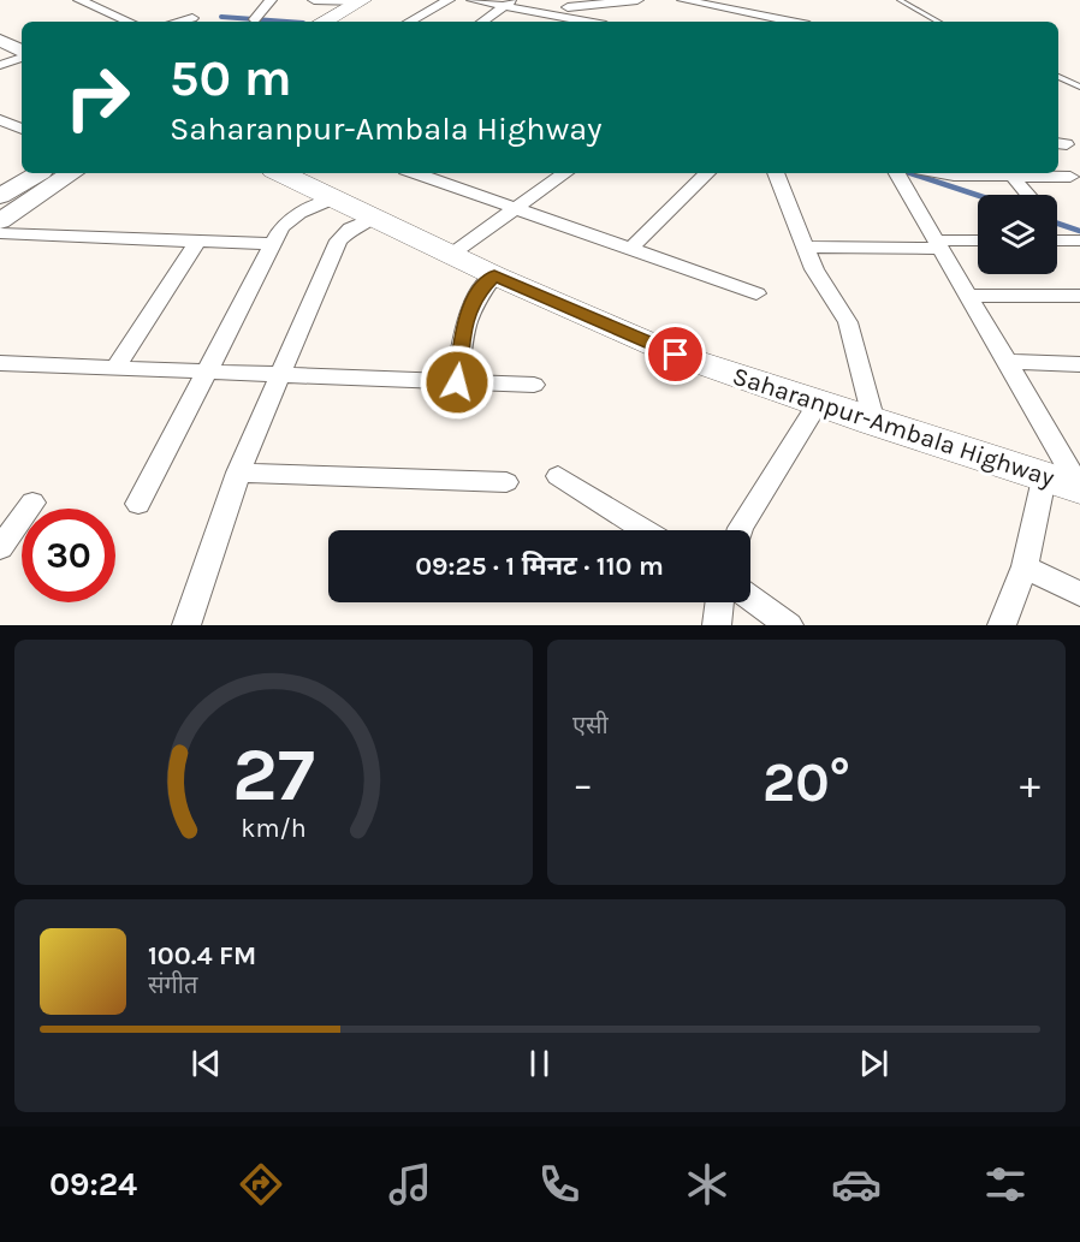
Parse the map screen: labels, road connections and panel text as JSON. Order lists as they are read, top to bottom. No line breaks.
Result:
{"streets":{"main road":["Saharanpur-Ambala Highway"]},"page":{"turn":["50 m","Saharanpur-Ambala Highway"],"limit":"30","trip":"09:25 · 1 मिनट · 110 m","tile":"एसी","heat":["−","20°","+"],"song":["100.4 FM","संगीत"],"tabs":"09:24","gauge":["27","km/h"]}}
